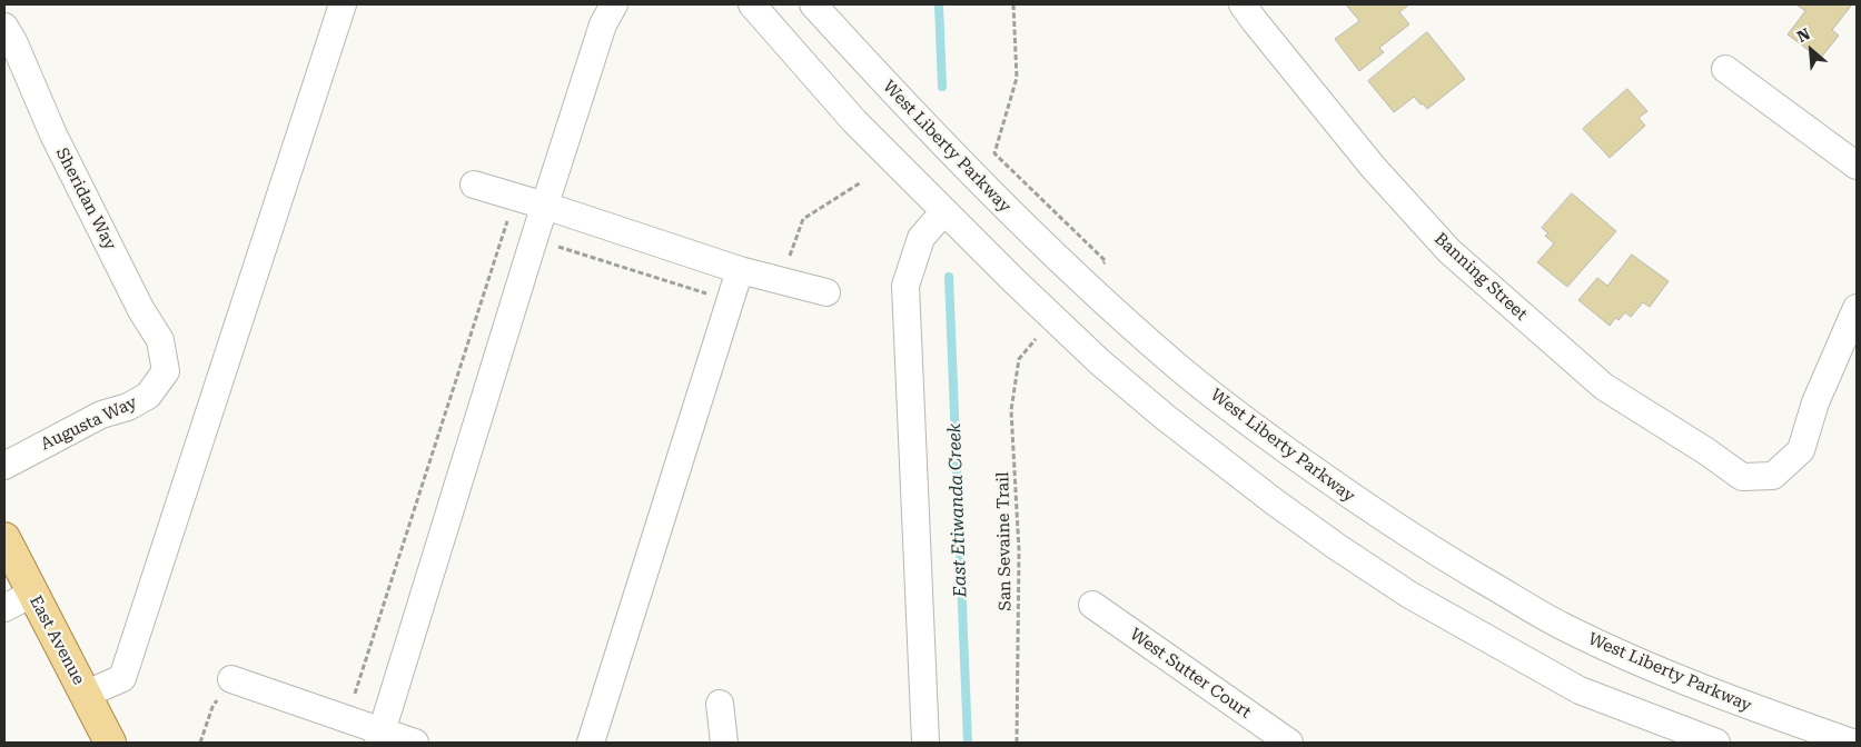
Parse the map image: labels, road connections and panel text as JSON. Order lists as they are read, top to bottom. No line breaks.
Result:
{"streets":{"main road":["East Avenue"],"street":["West Liberty Parkway","Sheridan Way","Banning Street","Augusta Way","West Sutter Court"],"path":["San Sevaine Trail"]},"crossings":[["Sheridan Way","Augusta Way"]],"water":["East Etiwanda Creek"],"north":"top left"}
